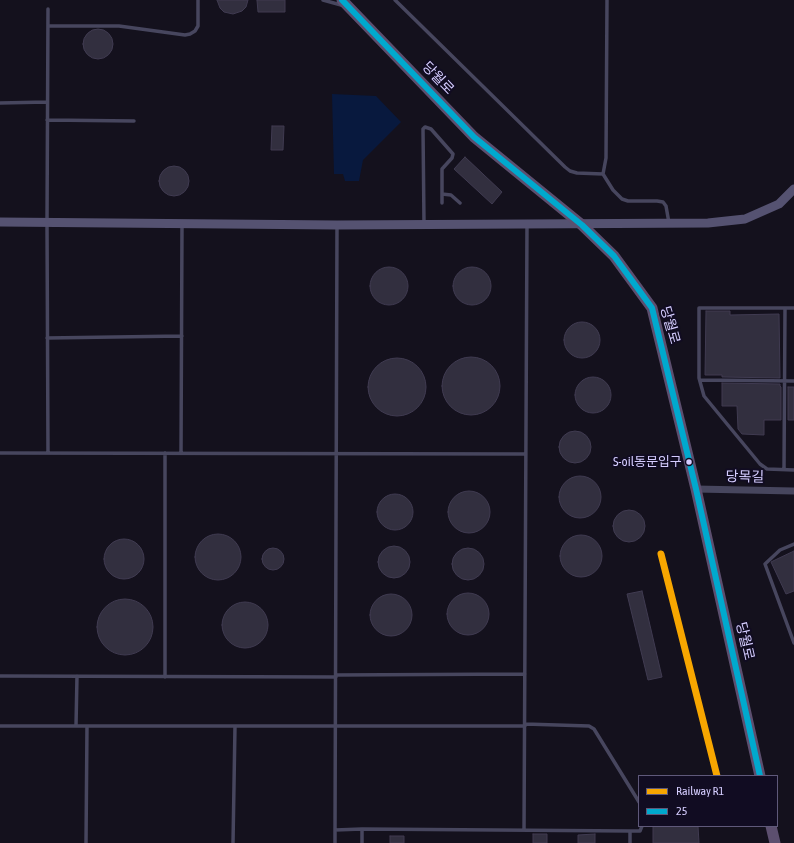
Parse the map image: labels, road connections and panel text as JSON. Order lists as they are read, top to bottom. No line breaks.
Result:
{"streets":{"main road":["당월로"],"street":["당목길"]},"crossings":[["당월로","당목길"]],"places":["S-oil동문입구"],"lines":["transit line 25","rail line R1"],"legend":["Railway R1","25"]}
